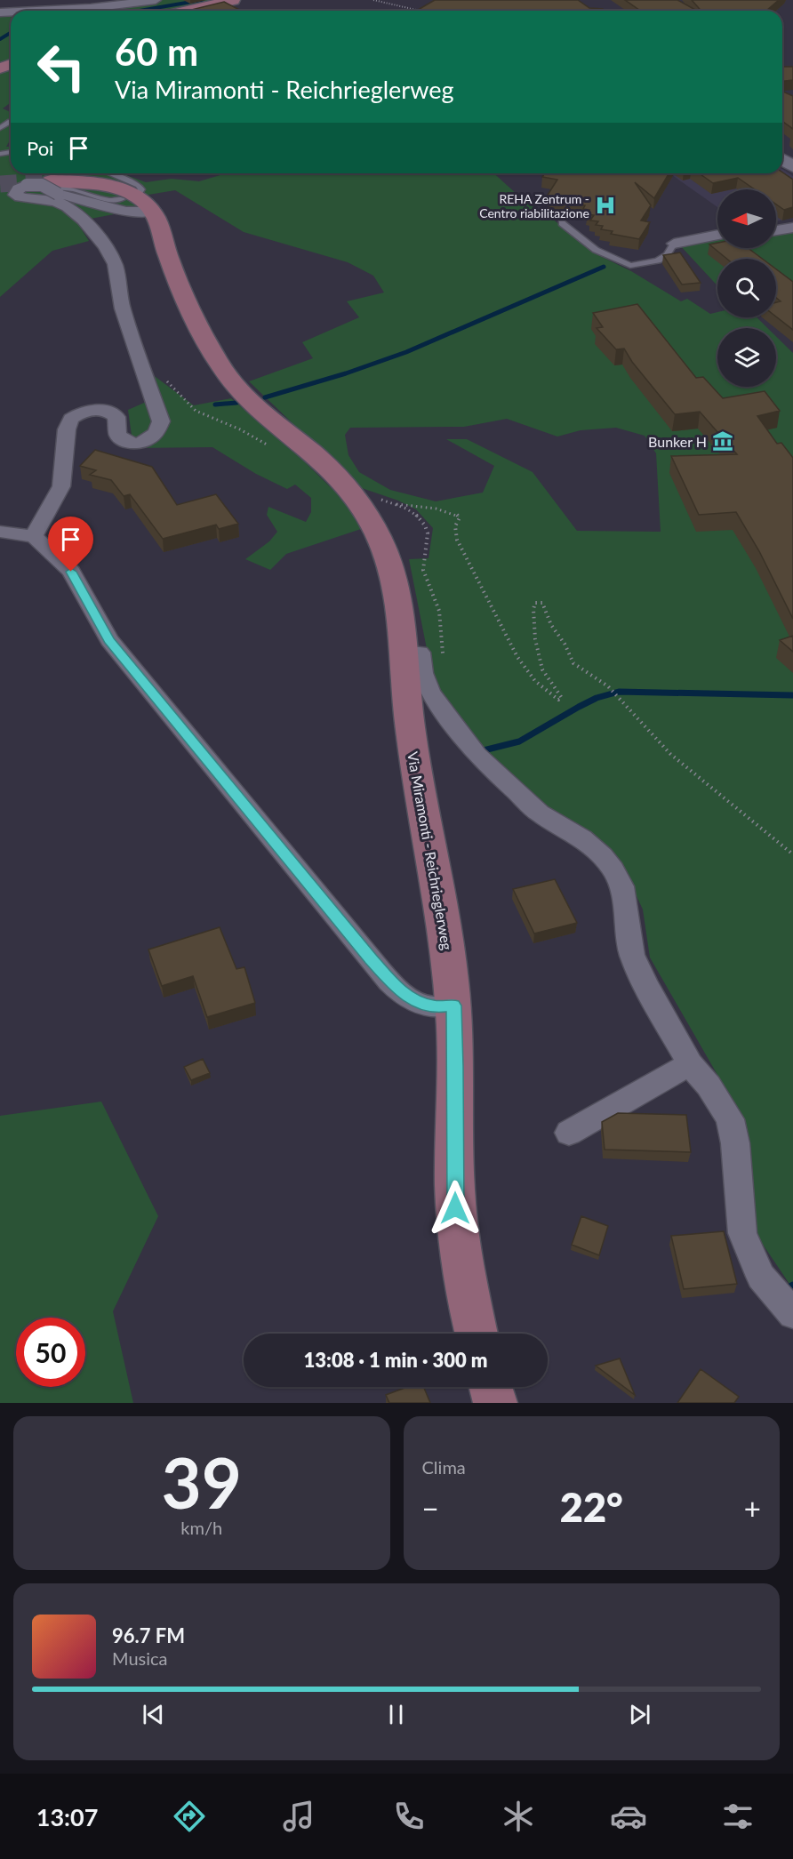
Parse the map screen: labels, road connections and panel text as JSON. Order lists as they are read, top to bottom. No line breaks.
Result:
{"streets":{"main road":["Via Miramonti - Reichrieglerweg"]},"places":{"hospital":["REHA Zentrum - Centro riabilitazione"],"museum":["Bunker H"]},"north":"left","page":{"turn":["60 m","Via Miramonti - Reichrieglerweg"],"then":"Poi","limit":"50","trip":"13:08 · 1 min · 300 m","tile":[["39","km/h"],"Clima"],"heat":["−","22°","+"],"song":["96.7 FM","Musica"],"tabs":"13:07"}}
